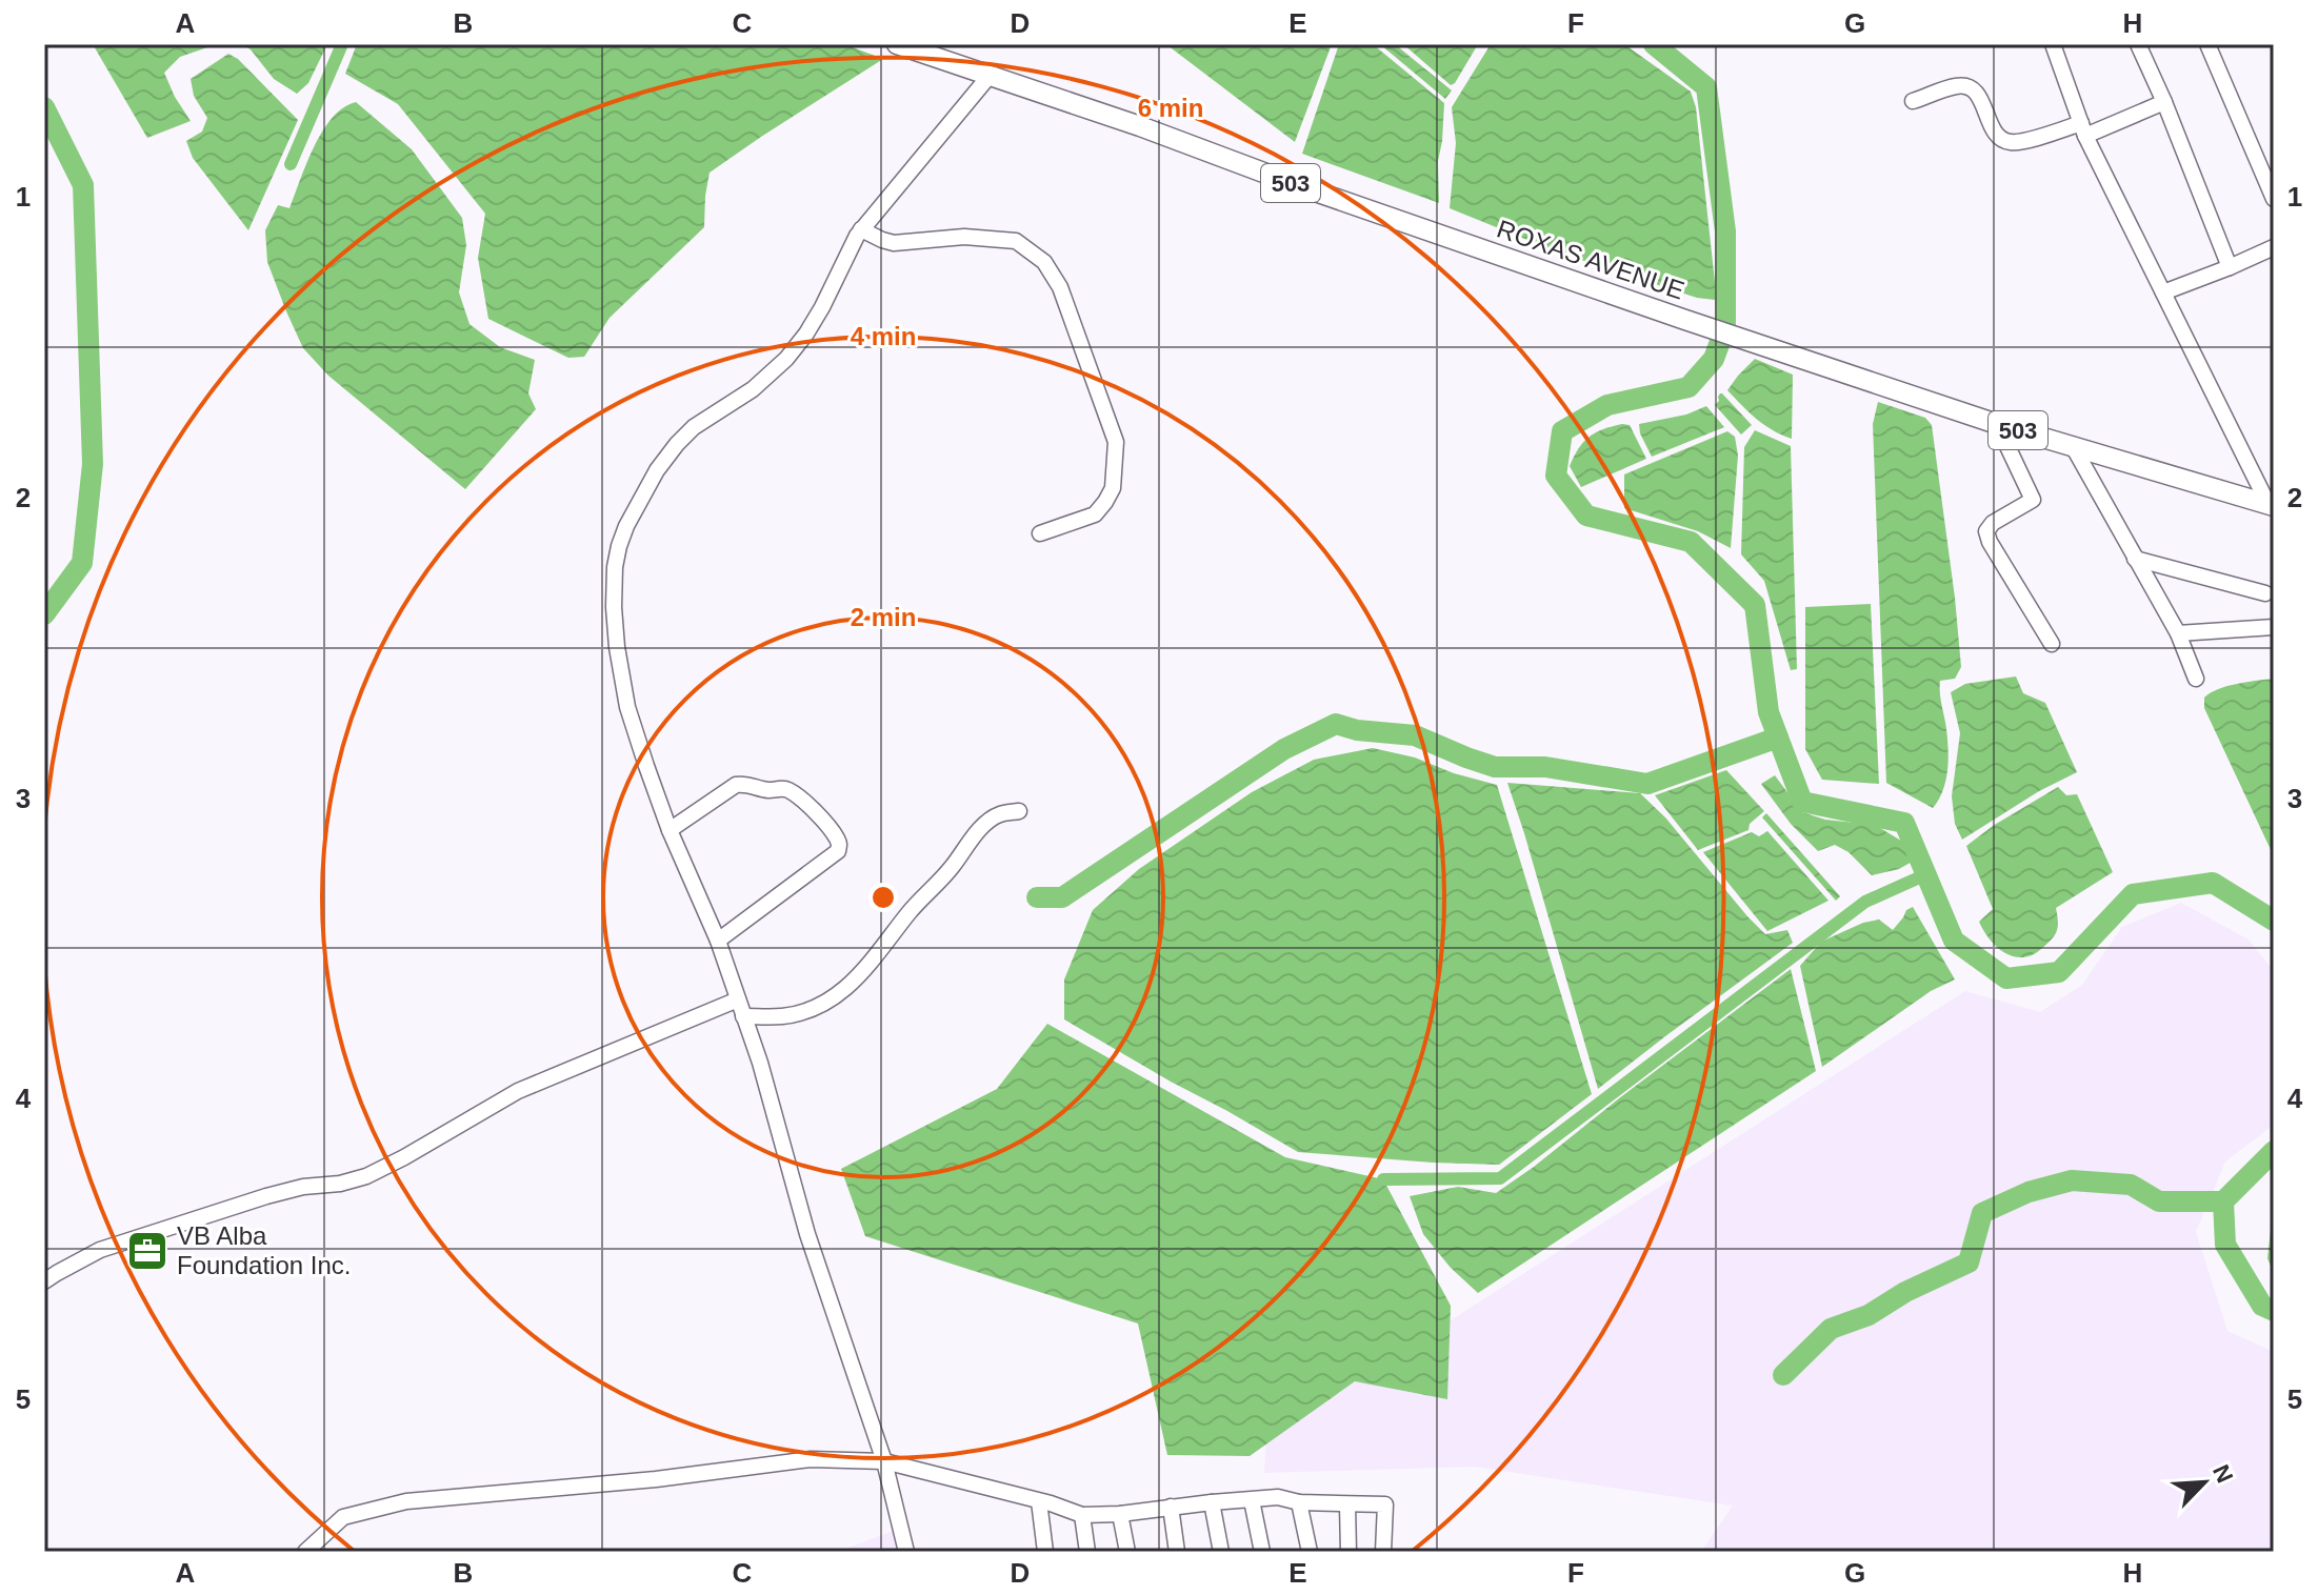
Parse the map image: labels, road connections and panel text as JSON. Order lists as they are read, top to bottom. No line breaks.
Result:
{"streets":{"main road":["503","ROXAS AVENUE"]},"places":{"office":["VB Alba Foundation Inc."]},"north":"top right","grid":{"columns":["A","B","C","D","E","F","G","H"],"rows":["1","2","3","4","5"]},"rings":["6 min","4 min","2 min"]}
